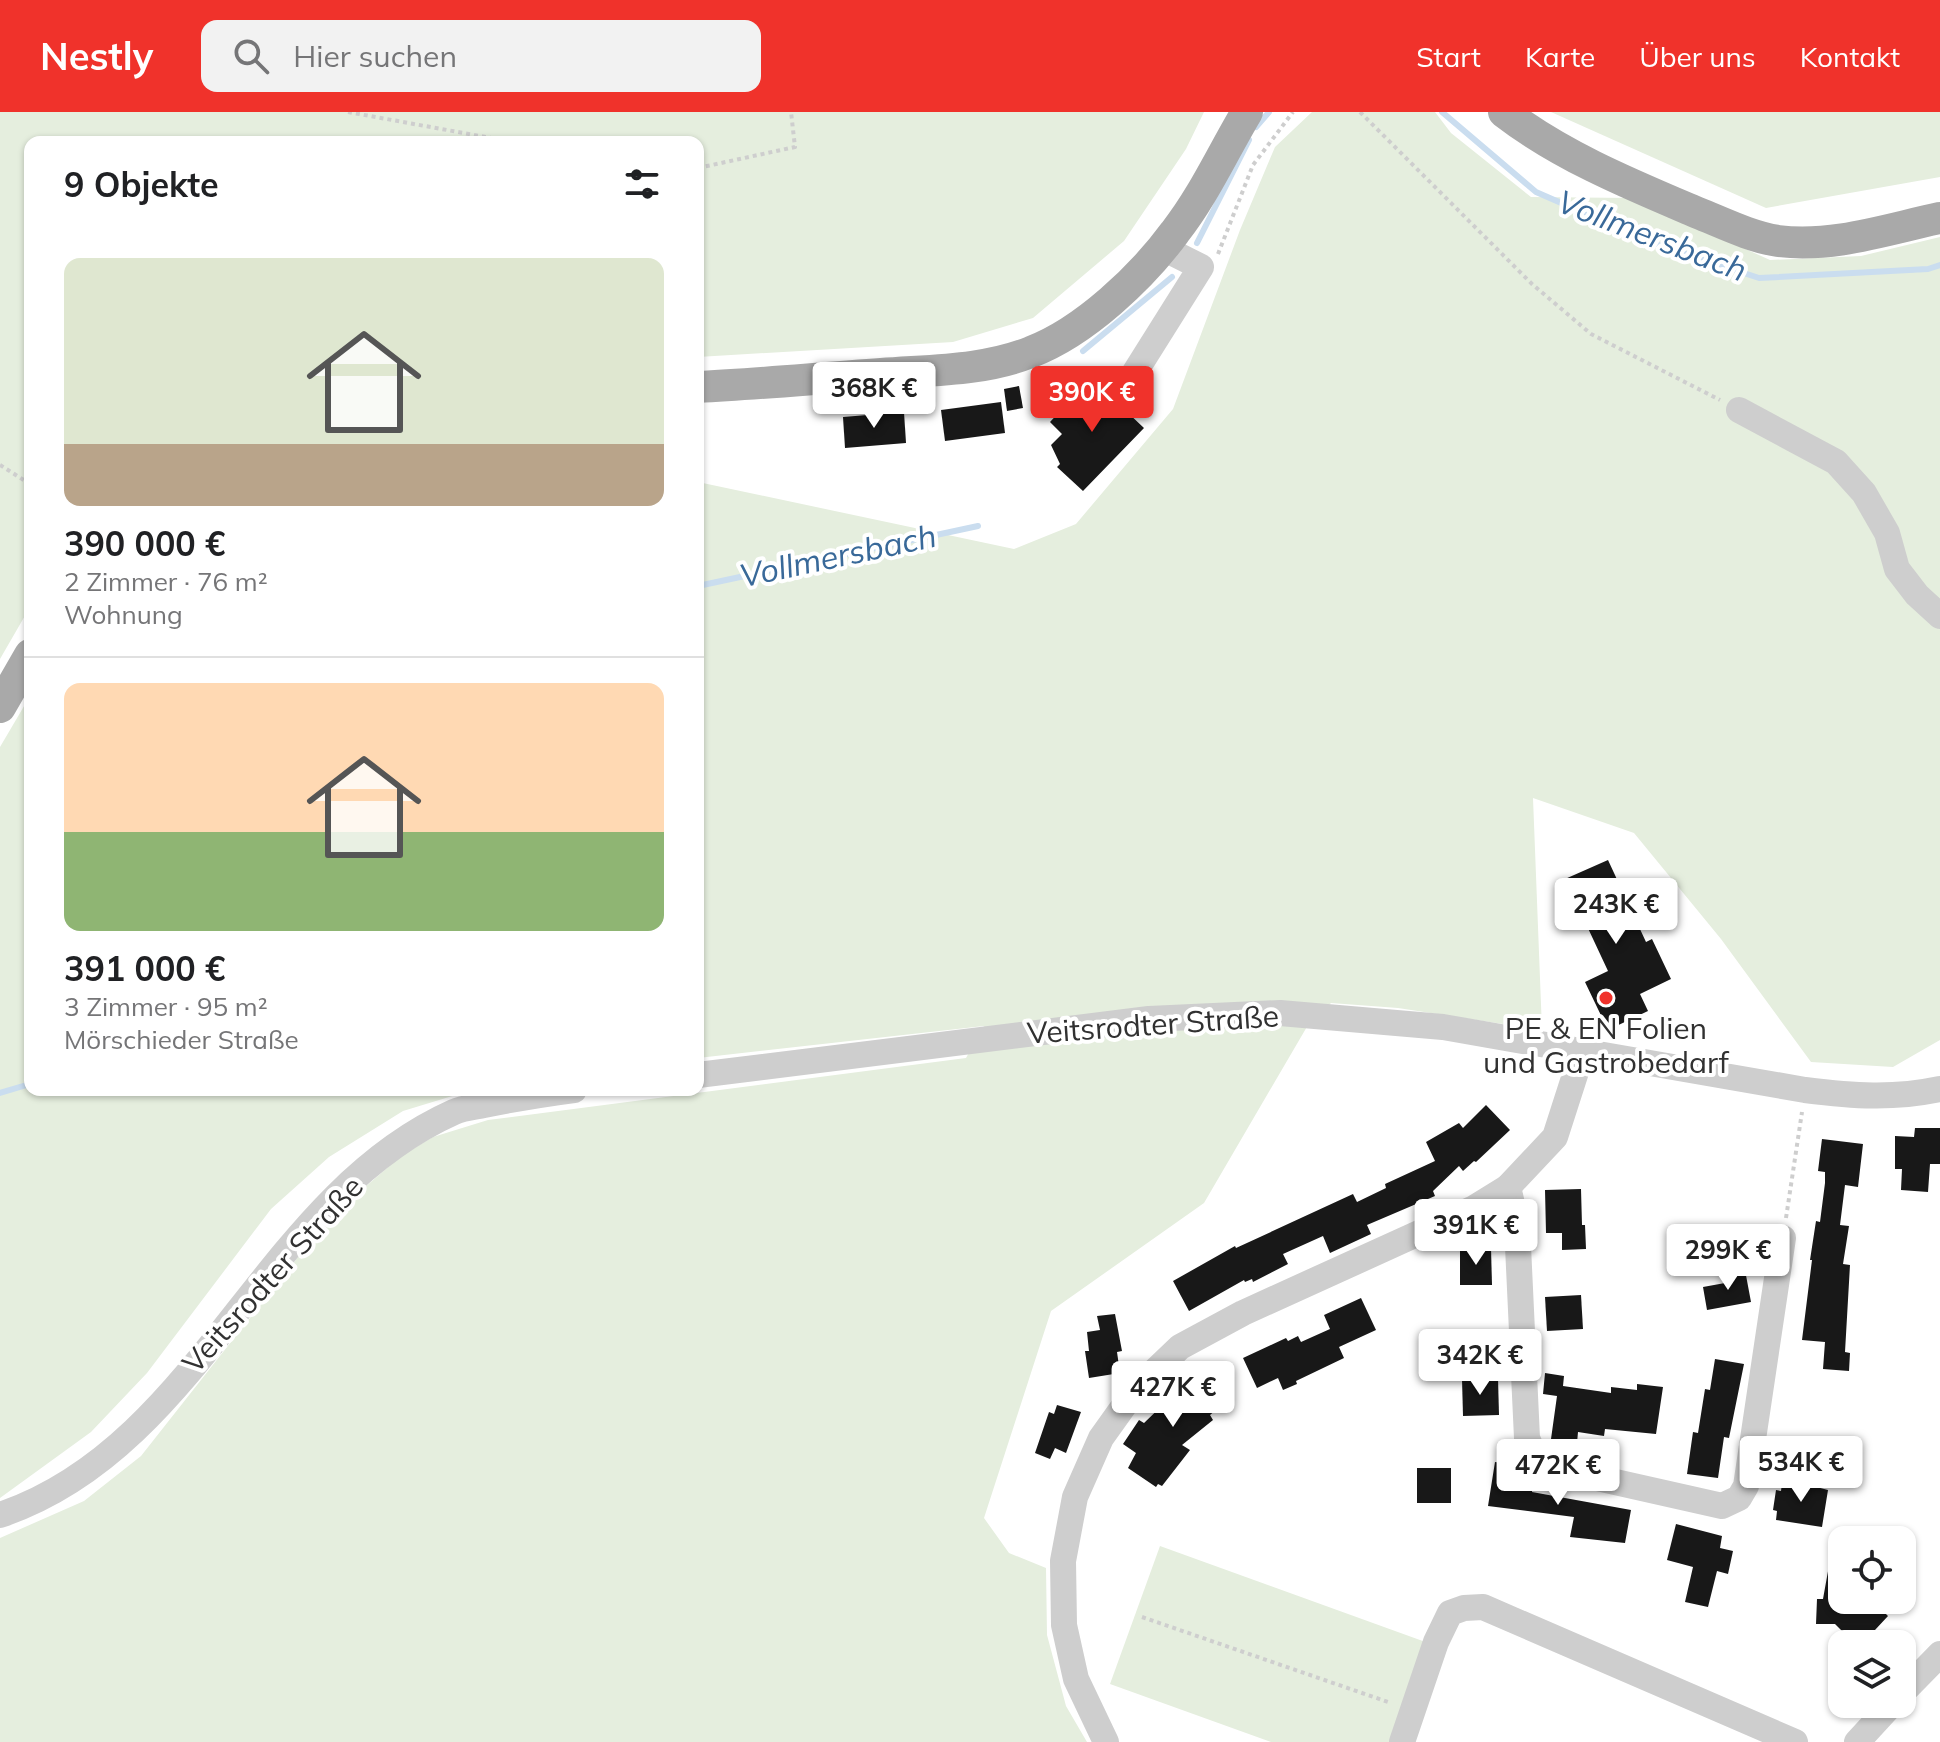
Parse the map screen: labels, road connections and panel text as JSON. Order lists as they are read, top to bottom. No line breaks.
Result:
{"streets":{"street":["Veitsrodter Straße"]},"water":["Vollmersbach"],"places":["PE & EN Folien und Gastrobedarf"],"page":{"header":"Nestly","search":"Hier suchen","nav":["Start","Karte","Über uns","Kontakt"],"heading":"9 Objekte","list":[{"name":"390 000 €","note":"2 Zimmer · 76 m² · Wohnung"},{"name":"391 000 €","note":"3 Zimmer · 95 m² · Mörschieder Straße"}],"price":["368K €","390K €","243K €","391K €","299K €","342K €","427K €","534K €","472K €"]}}
